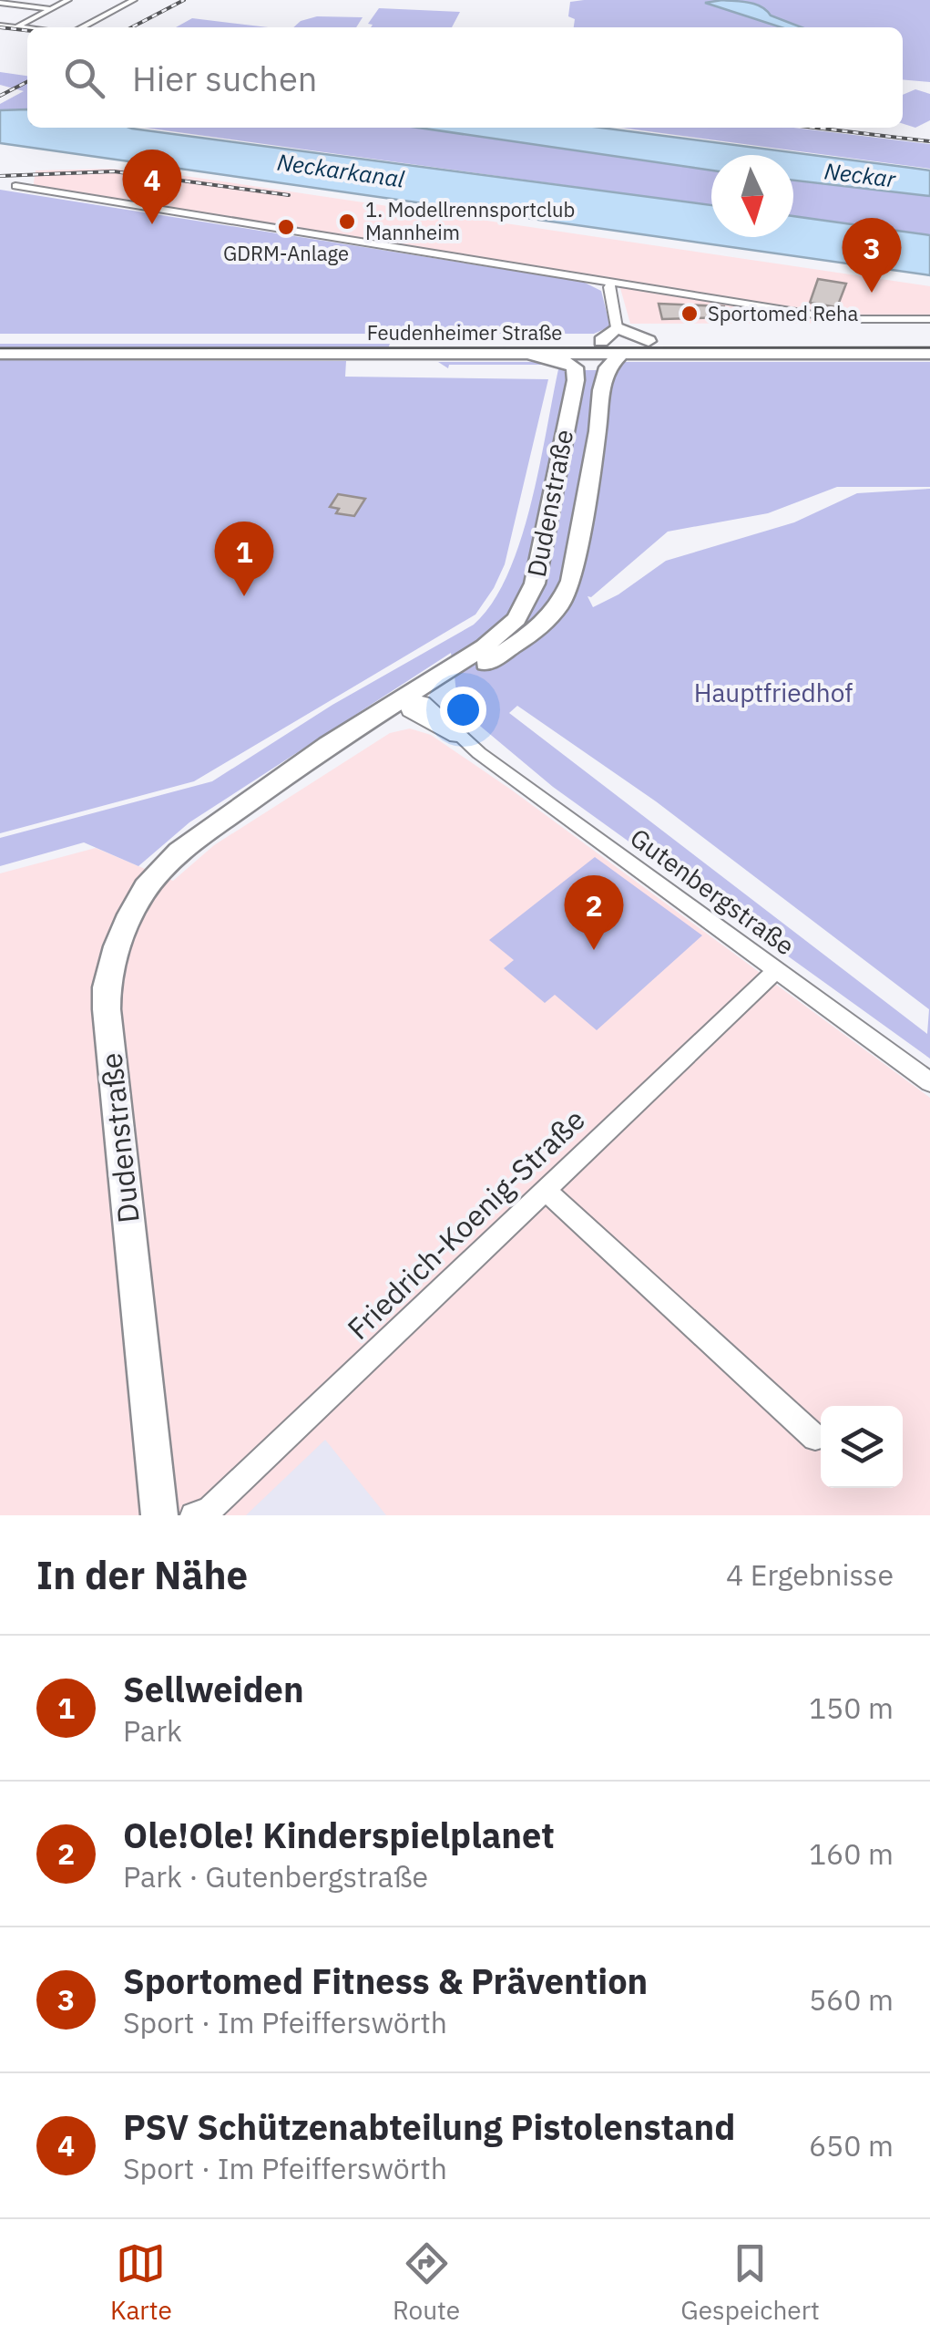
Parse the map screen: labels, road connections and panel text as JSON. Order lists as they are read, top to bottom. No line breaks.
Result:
{"streets":{"main road":["Feudenheimer Straße","Dudenstraße"],"street":["Gutenbergstraße","Friedrich-Koenig-Straße"]},"crossings":[["Feudenheimer Straße","Dudenstraße"],["Dudenstraße","Gutenbergstraße"],["Gutenbergstraße","Friedrich-Koenig-Straße"]],"water":["Neckarkanal","Neckar"],"parks":["Hauptfriedhof"],"places":["1. Modellrennsportclub Mannheim","GDRM-Anlage","Sportomed Reha"],"north":"bottom","page":{"search":"Hier suchen","pins":["4","3","1","2"],"heading":["In der Nähe","4 Ergebnisse"],"list":[{"mark":"1","name":"Sellweiden","note":"Park","value":"150 m"},{"mark":"2","name":"Ole!Ole! Kinderspielplanet","note":"Park · Gutenbergstraße","value":"160 m"},{"mark":"3","name":"Sportomed Fitness & Prävention","note":"Sport · Im Pfeifferswörth","value":"560 m"},{"mark":"4","name":"PSV Schützenabteilung Pistolenstand","note":"Sport · Im Pfeifferswörth","value":"650 m"}],"nav":["Karte","Route","Gespeichert"]}}
